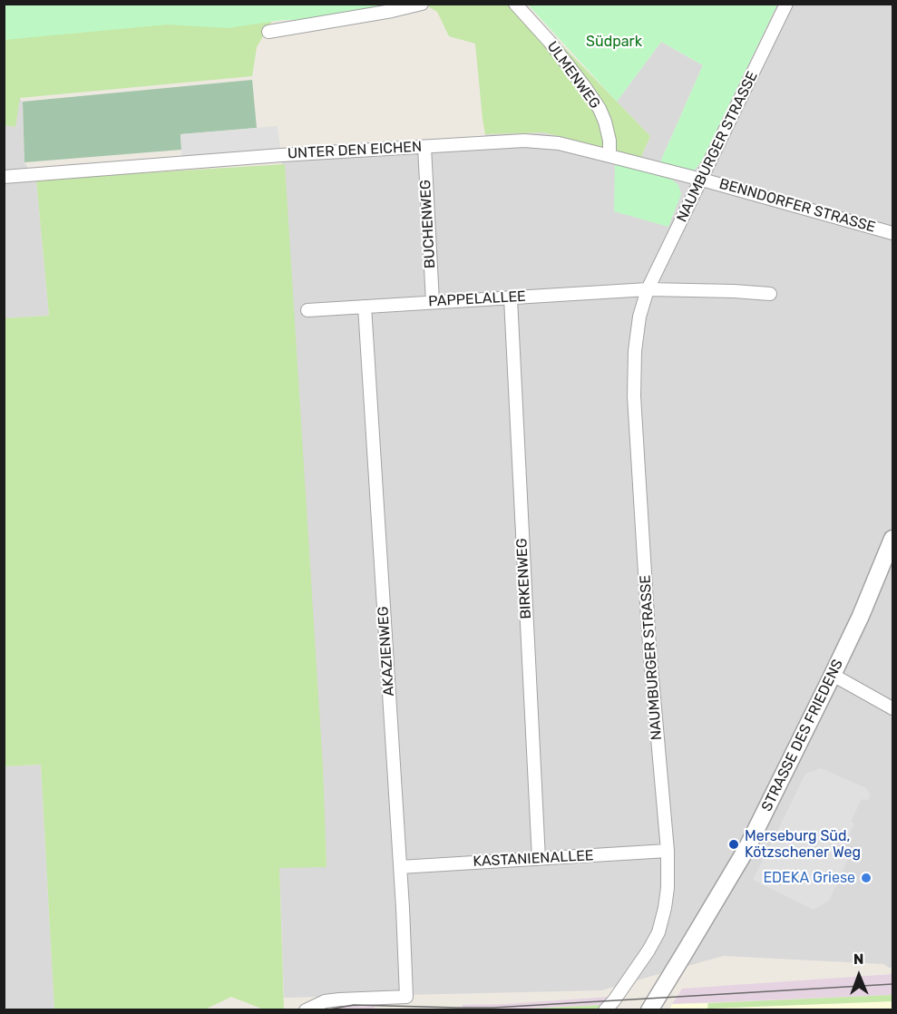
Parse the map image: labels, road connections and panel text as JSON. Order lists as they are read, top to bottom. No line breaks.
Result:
{"streets":{"street":["ULMENWEG","NAUMBURGER STRASSE","UNTER DEN EICHEN","BENNDORFER STRASSE","BUCHENWEG","PAPPELALLEE","BIRKENWEG","AKAZIENWEG","STRASSE DES FRIEDENS","KASTANIENALLEE"]},"crossings":[["ULMENWEG","UNTER DEN EICHEN"],["NAUMBURGER STRASSE","UNTER DEN EICHEN"],["NAUMBURGER STRASSE","BENNDORFER STRASSE"],["NAUMBURGER STRASSE","PAPPELALLEE"],["NAUMBURGER STRASSE","KASTANIENALLEE"],["UNTER DEN EICHEN","BENNDORFER STRASSE"],["UNTER DEN EICHEN","BUCHENWEG"],["BUCHENWEG","PAPPELALLEE"],["PAPPELALLEE","BIRKENWEG"],["PAPPELALLEE","AKAZIENWEG"],["BIRKENWEG","KASTANIENALLEE"],["AKAZIENWEG","KASTANIENALLEE"]],"parks":["Südpark"],"places":["Merseburg Süd, Kötzschener Weg","EDEKA Griese"],"north":"top"}
